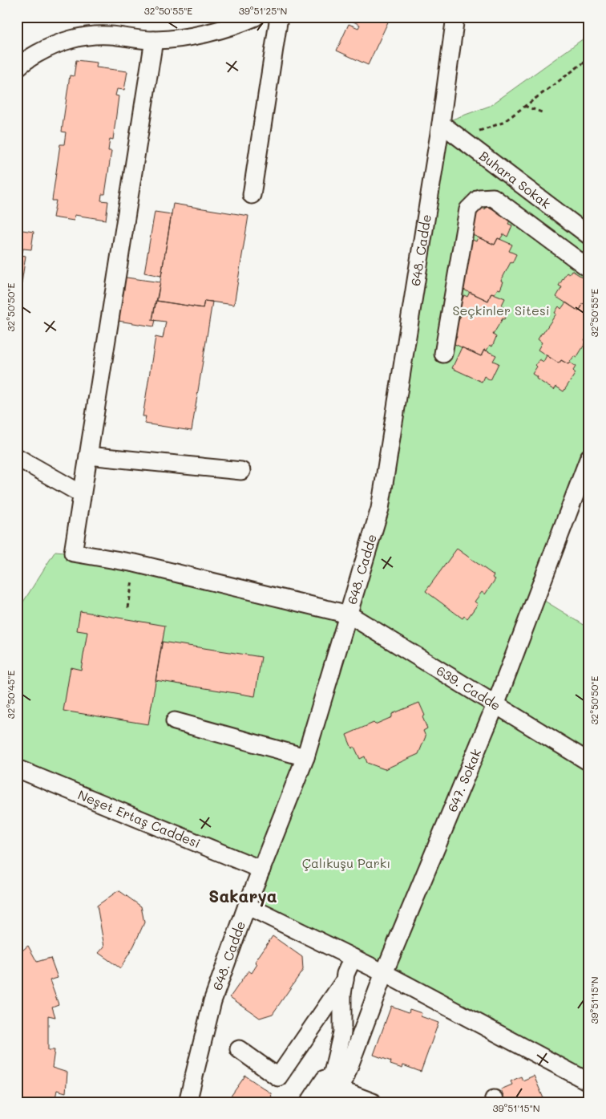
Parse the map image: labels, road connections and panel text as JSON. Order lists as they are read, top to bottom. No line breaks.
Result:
{"streets":{"street":["Buhara Sokak","648. Cadde","639. Cadde","647. Sokak","Neşet Ertaş Caddesi"]},"crossings":[["Buhara Sokak","648. Cadde"],["648. Cadde","639. Cadde"],["648. Cadde","Neşet Ertaş Caddesi"],["639. Cadde","647. Sokak"]],"districts":["Sakarya"],"parks":["Seçkinler Sitesi","Çalıkuşu Parkı"],"coordinates":["32°50'55\"E","39°51'25\"N","32°50'50\"E","32°50'45\"E","39°51'15\"N"]}
